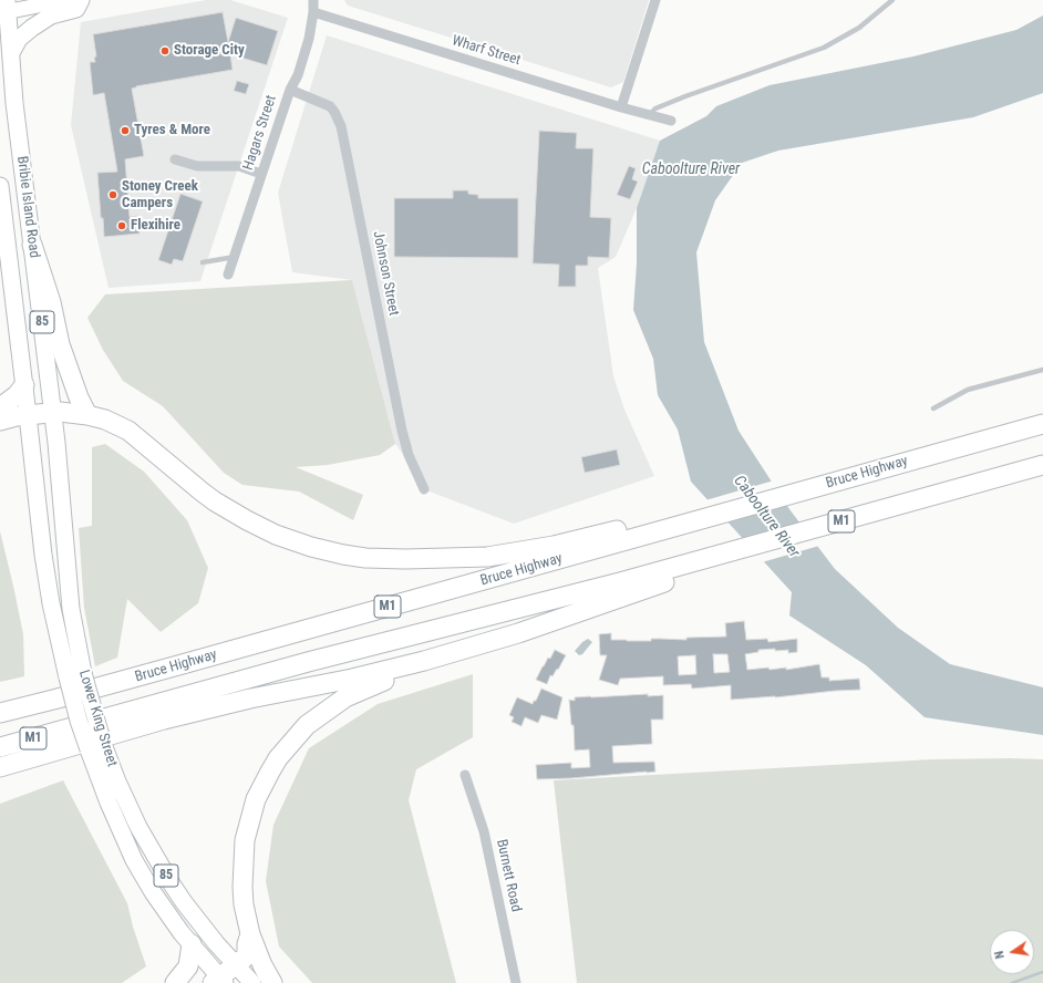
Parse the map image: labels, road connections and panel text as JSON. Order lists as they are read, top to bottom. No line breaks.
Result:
{"streets":{"highway":["Bruce Highway","M1"],"main road":["Bribie Island Road","85","Lower King Street"],"street":["Wharf Street","Hagars Street","Johnson Street","Burnett Road"]},"crossings":[["Wharf Street","Hagars Street"],["Hagars Street","Johnson Street"],["Bribie Island Road","Lower King Street"]],"water":["Caboolture River"],"places":["Storage City","Tyres & More","Stoney Creek Campers","Flexihire"],"north":"left"}
